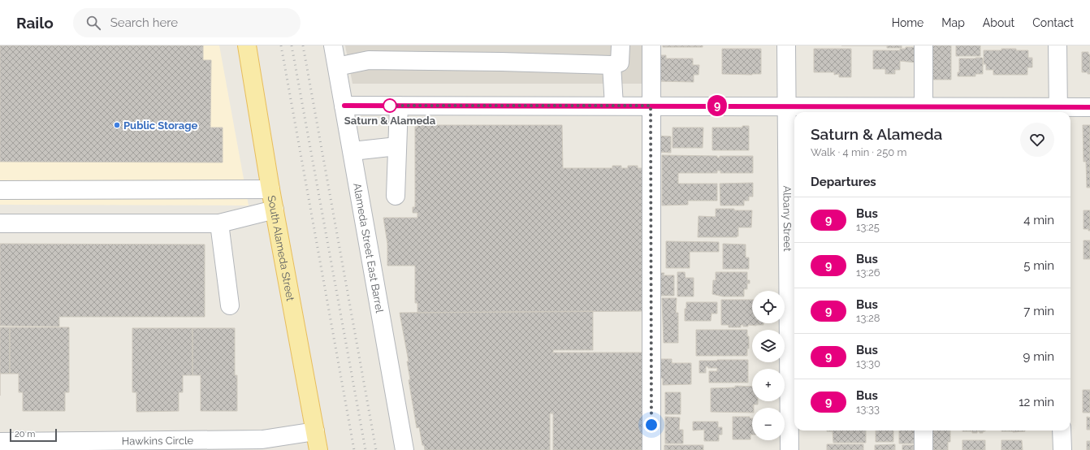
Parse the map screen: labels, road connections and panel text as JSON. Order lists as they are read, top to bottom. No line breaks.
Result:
{"streets":{"main road":["South Alameda Street"],"street":["Albany Street","Alameda Street East Barrel","Hawkins Circle"]},"crossings":[["South Alameda Street","Hawkins Circle"]],"places":["Saturn & Alameda","Public Storage"],"lines":["bus line 9"],"scale_bar":"20 m","page":{"header":"Railo","search":"Search here","nav":["Home","Map","About","Contact"],"on_map":"9","heading":[["Saturn & Alameda","Walk · 4 min · 250 m"],"Departures"],"list":[{"mark":"9","name":"Bus","note":"13:25","value":"4 min"},{"mark":"9","name":"Bus","note":"13:26","value":"5 min"},{"mark":"9","name":"Bus","note":"13:28","value":"7 min"},{"mark":"9","name":"Bus","note":"13:30","value":"9 min"},{"mark":"9","name":"Bus","note":"13:33","value":"12 min"}],"map_buttons":["+","−"],"scale":"20 m"}}
